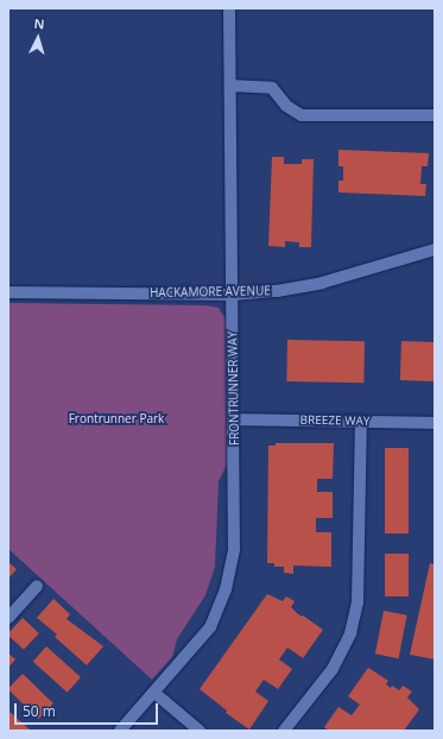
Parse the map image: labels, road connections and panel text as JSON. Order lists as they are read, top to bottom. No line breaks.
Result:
{"streets":{"street":["HACKAMORE AVENUE","FRONTRUNNER WAY","BREEZE WAY"]},"crossings":[["HACKAMORE AVENUE","FRONTRUNNER WAY"],["FRONTRUNNER WAY","BREEZE WAY"]],"parks":["Frontrunner Park"],"scale_bar":"50 m","north":"top"}
